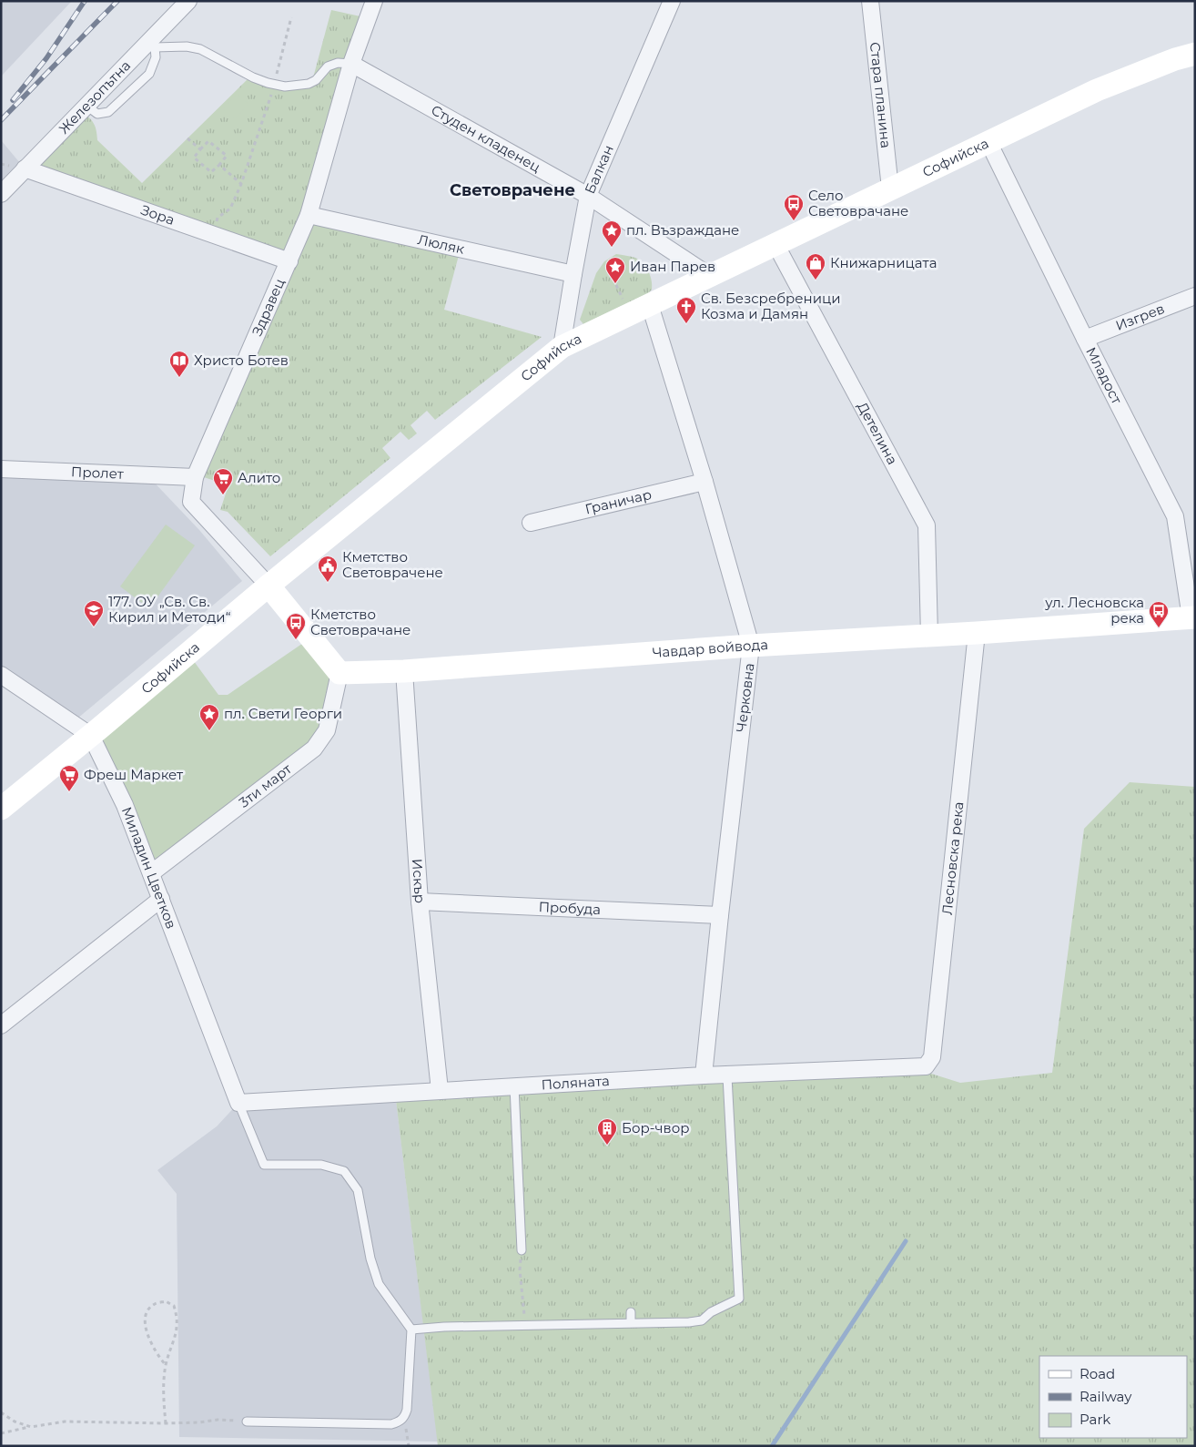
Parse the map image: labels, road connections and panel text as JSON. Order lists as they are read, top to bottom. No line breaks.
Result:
{"streets":{"street":["Стара планина","Железопътна","Студен кладенец","Софийска","Балкан","Зора","Люляк","Здравец","Изгрев","Младост","Детелина","Пролет","Граничар","Чавдар войвода","Черковна","3ти март","Лесновска река","Миладин Цветков","Искър","Пробуда","Поляната"]},"crossings":[["Стара планина","Софийска"],["Железопътна","Зора"],["Студен кладенец","Софийска"],["Студен кладенец","Балкан"],["Студен кладенец","Здравец"],["Софийска","Балкан"],["Софийска","Здравец"],["Софийска","Младост"],["Софийска","Детелина"],["Софийска","Черковна"],["Софийска","Миладин Цветков"],["Балкан","Люляк"],["Зора","Здравец"],["Люляк","Здравец"],["Здравец","Пролет"],["Изгрев","Младост"],["Младост","Чавдар войвода"],["Детелина","Чавдар войвода"],["Граничар","Черковна"],["Чавдар войвода","Черковна"],["Чавдар войвода","3ти март"],["Чавдар войвода","Лесновска река"],["Чавдар войвода","Искър"],["Черковна","Пробуда"],["Черковна","Поляната"],["3ти март","Миладин Цветков"],["Лесновска река","Поляната"],["Миладин Цветков","Поляната"],["Искър","Пробуда"],["Искър","Поляната"]],"districts":["Световрачене"],"places":{"bus stop":["Село Световрачане","ул. Лесновска река","Кметство Световрачане"],"place":["пл. Възраждане","Иван Парев","пл. Свети Георги"],"shop":["Книжарницата"],"church":["Св. Безсребреници Козма и Дамян"],"library":["Христо Ботев"],"supermarket":["Алито","Фреш Маркет"],"public building":["Кметство Световрачене"],"school or university":["177. ОУ „Св. Св. Кирил и Методи“"],"building":["Бор-чвор"]},"legend":["Road","Railway","Park"]}
